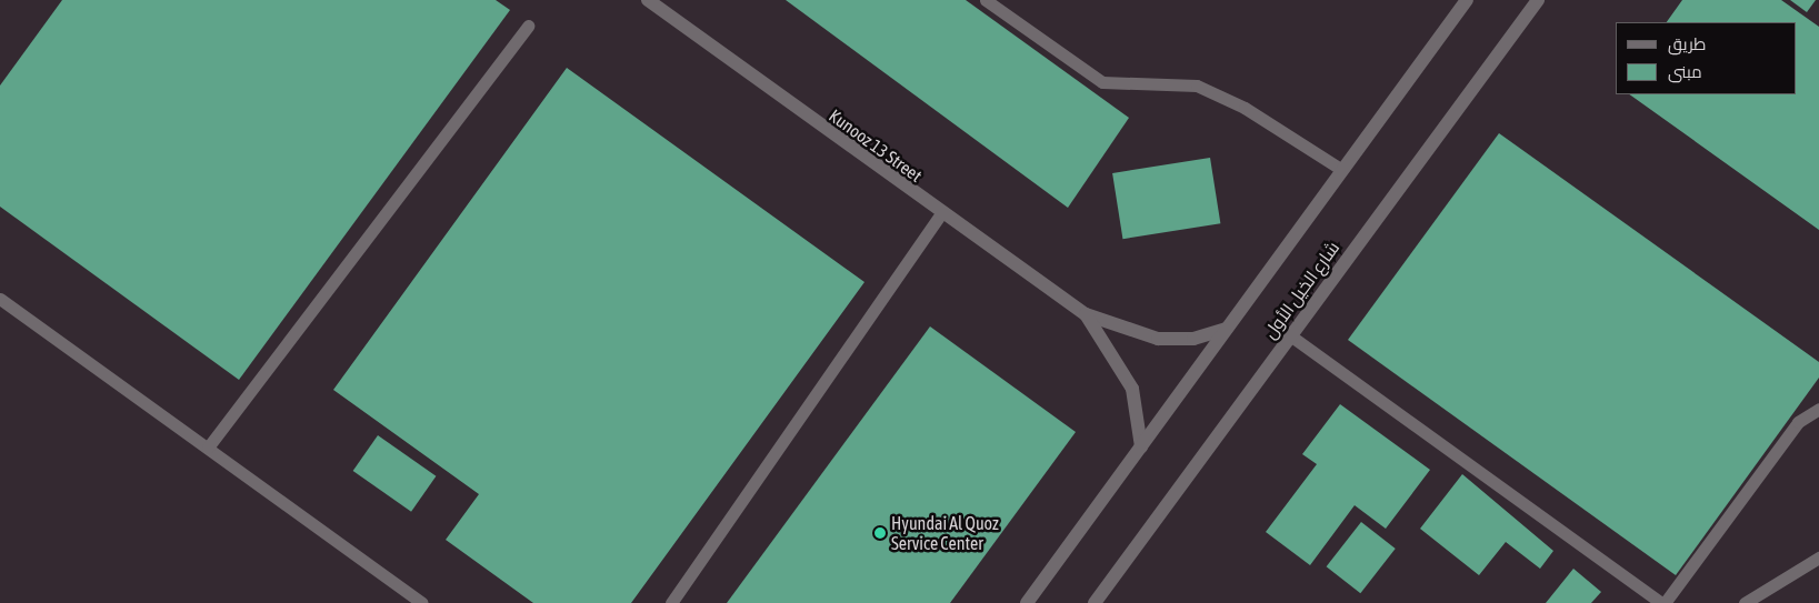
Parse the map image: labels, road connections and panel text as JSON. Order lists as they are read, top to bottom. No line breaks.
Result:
{"streets":{"main road":["Kunooz 13 Street","شارع الخيل الأول"]},"places":["Hyundai Al Quoz Service Center"],"legend":["طريق","مبنى"]}
